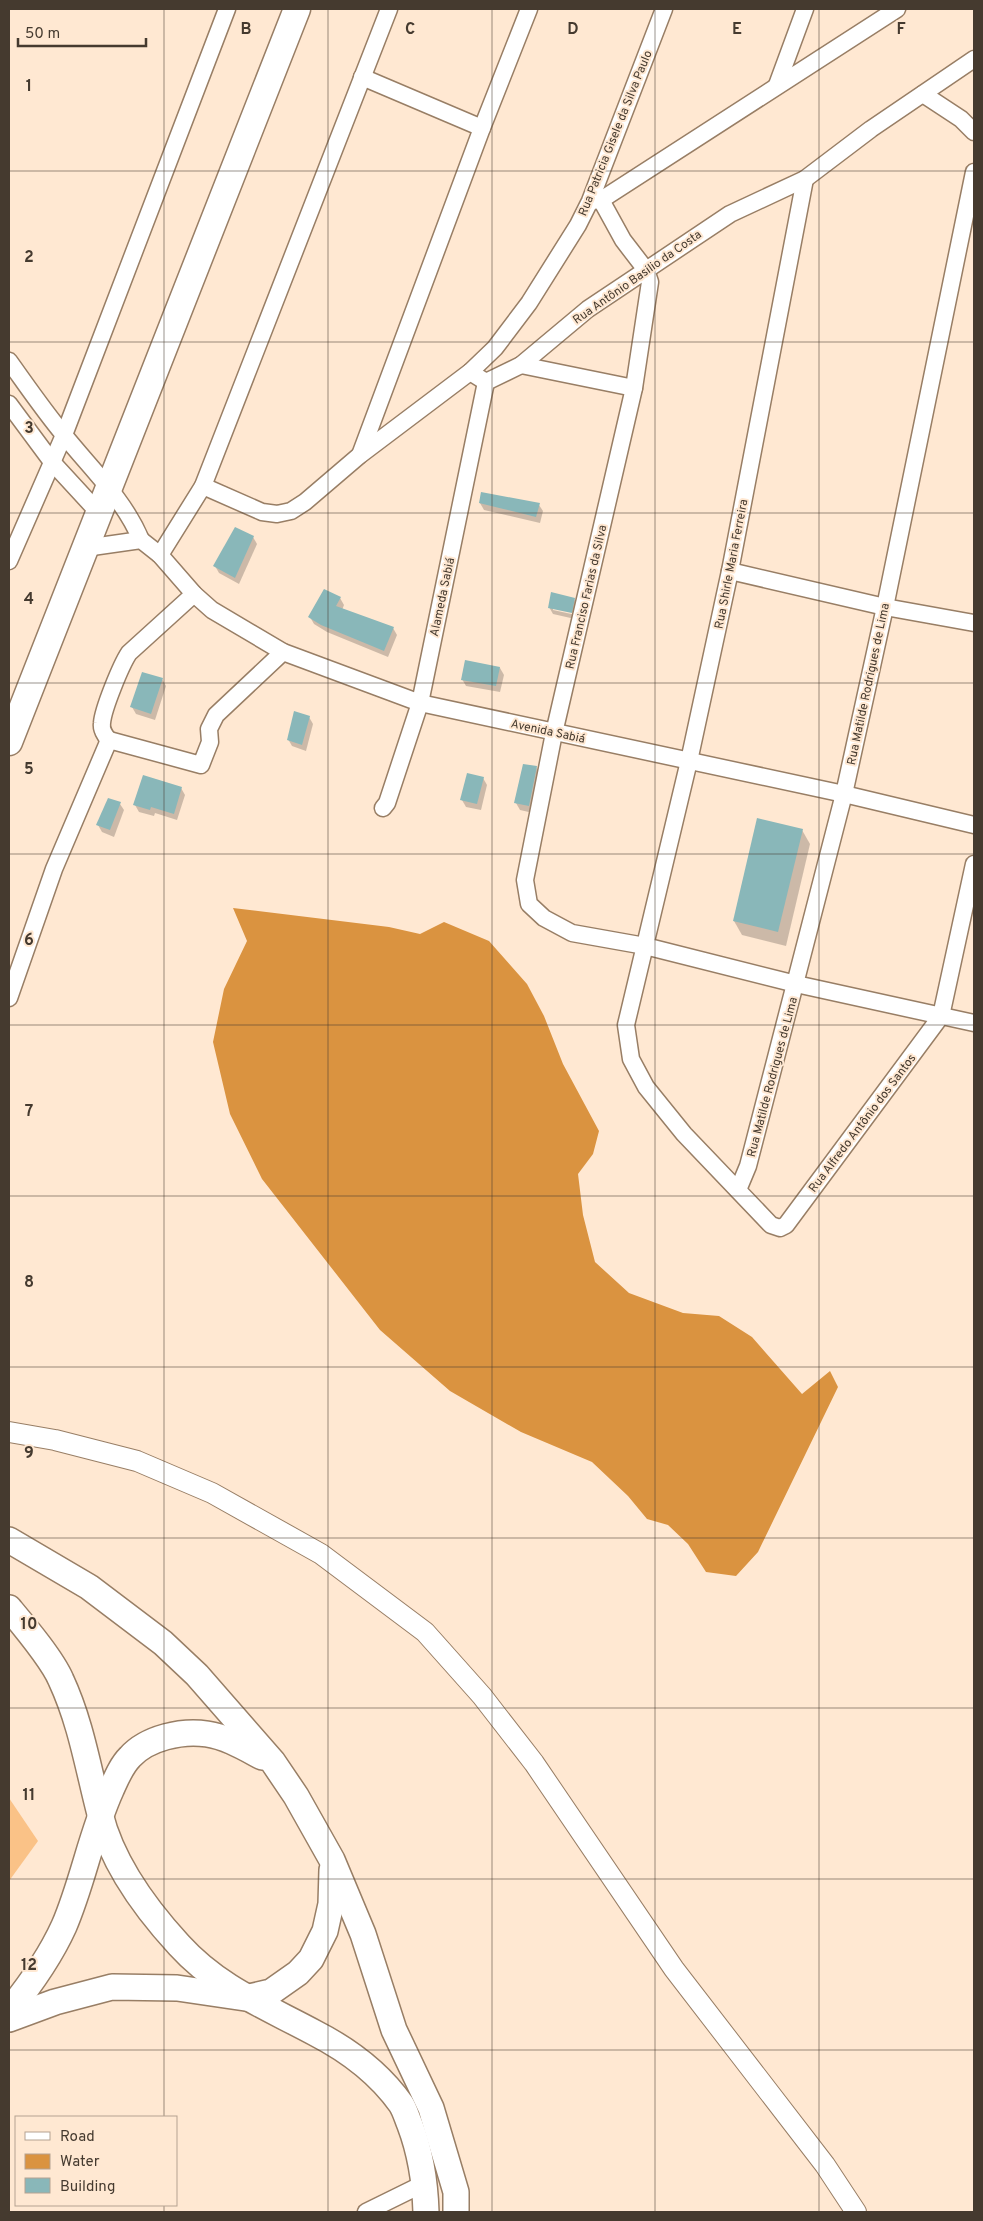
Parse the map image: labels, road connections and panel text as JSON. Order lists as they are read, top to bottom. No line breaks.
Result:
{"streets":{"street":["Rua Patricia Gisele da Silva Paulo","Rua Antônio Basilio da Costa","Rua Shirle Maria Ferreira","Alameda Sabiá","Rua Franciso Farias da Silva","Rua Matilde Rodrigues de Lima","Avenida Sabiá","Rua Alfredo Antônio dos Santos"]},"crossings":[["Rua Antônio Basilio da Costa","Rua Shirle Maria Ferreira"],["Rua Antônio Basilio da Costa","Alameda Sabiá"],["Rua Antônio Basilio da Costa","Rua Franciso Farias da Silva"],["Rua Shirle Maria Ferreira","Rua Franciso Farias da Silva"],["Rua Shirle Maria Ferreira","Rua Matilde Rodrigues de Lima"],["Rua Shirle Maria Ferreira","Avenida Sabiá"],["Rua Shirle Maria Ferreira","Rua Alfredo Antônio dos Santos"],["Alameda Sabiá","Avenida Sabiá"],["Rua Franciso Farias da Silva","Avenida Sabiá"],["Rua Matilde Rodrigues de Lima","Avenida Sabiá"]],"legend":["Road","Water","Building"],"scale_bar":"50 m","grid":{"columns":["B","C","D","E","F"],"rows":["1","2","3","4","5","6","7","8","9","10","11","12"]}}
